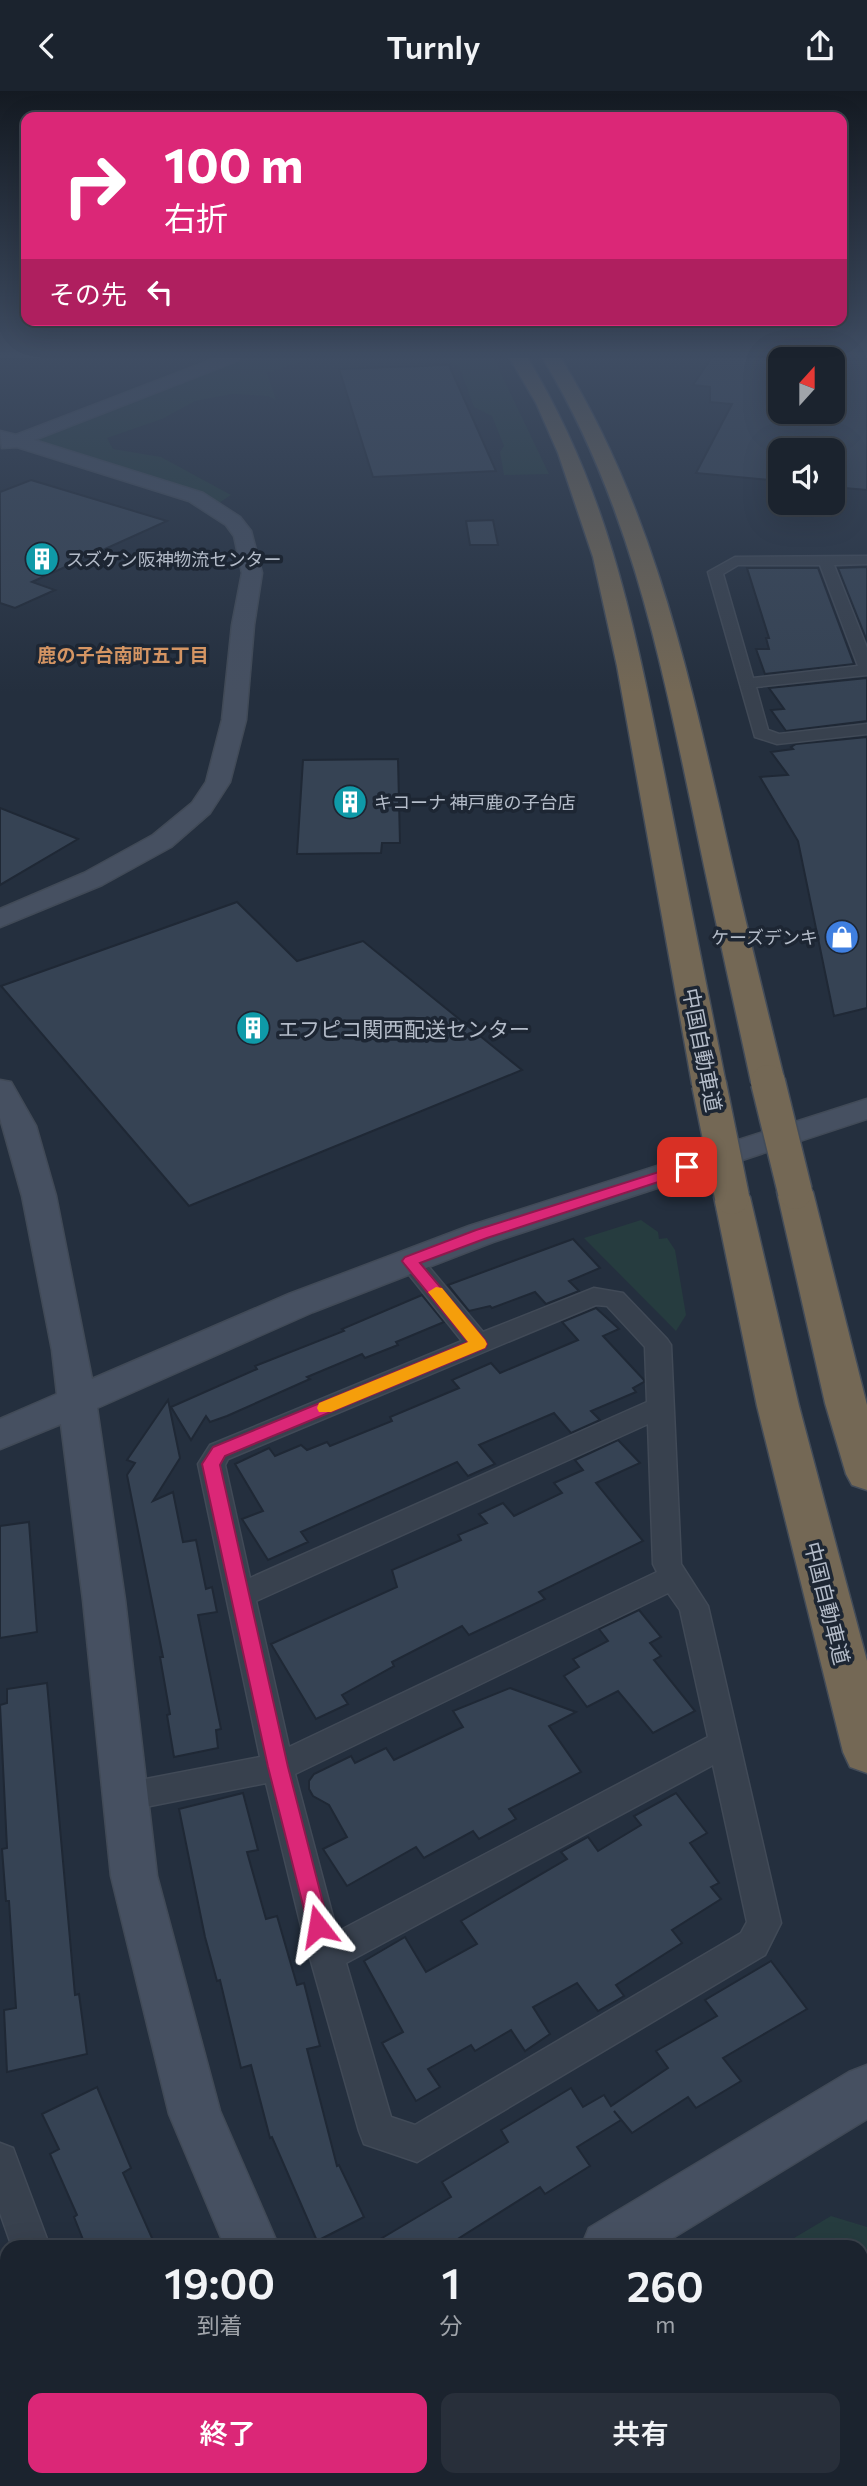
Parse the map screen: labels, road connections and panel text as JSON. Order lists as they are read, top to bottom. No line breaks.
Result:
{"streets":{"highway":["中国自動車道"]},"districts":["鹿の子台南町五丁目"],"places":{"building":["スズケン阪神物流センター","キコーナ 神戸鹿の子台店","エフピコ関西配送センター"],"shop":["ケーズデンキ"]},"north":"top","page":{"header":"Turnly","turn":["100 m","右折"],"then":"その先","eta":["19:00","到着","1","分","260","m"],"buttons":["終了","共有"]}}
